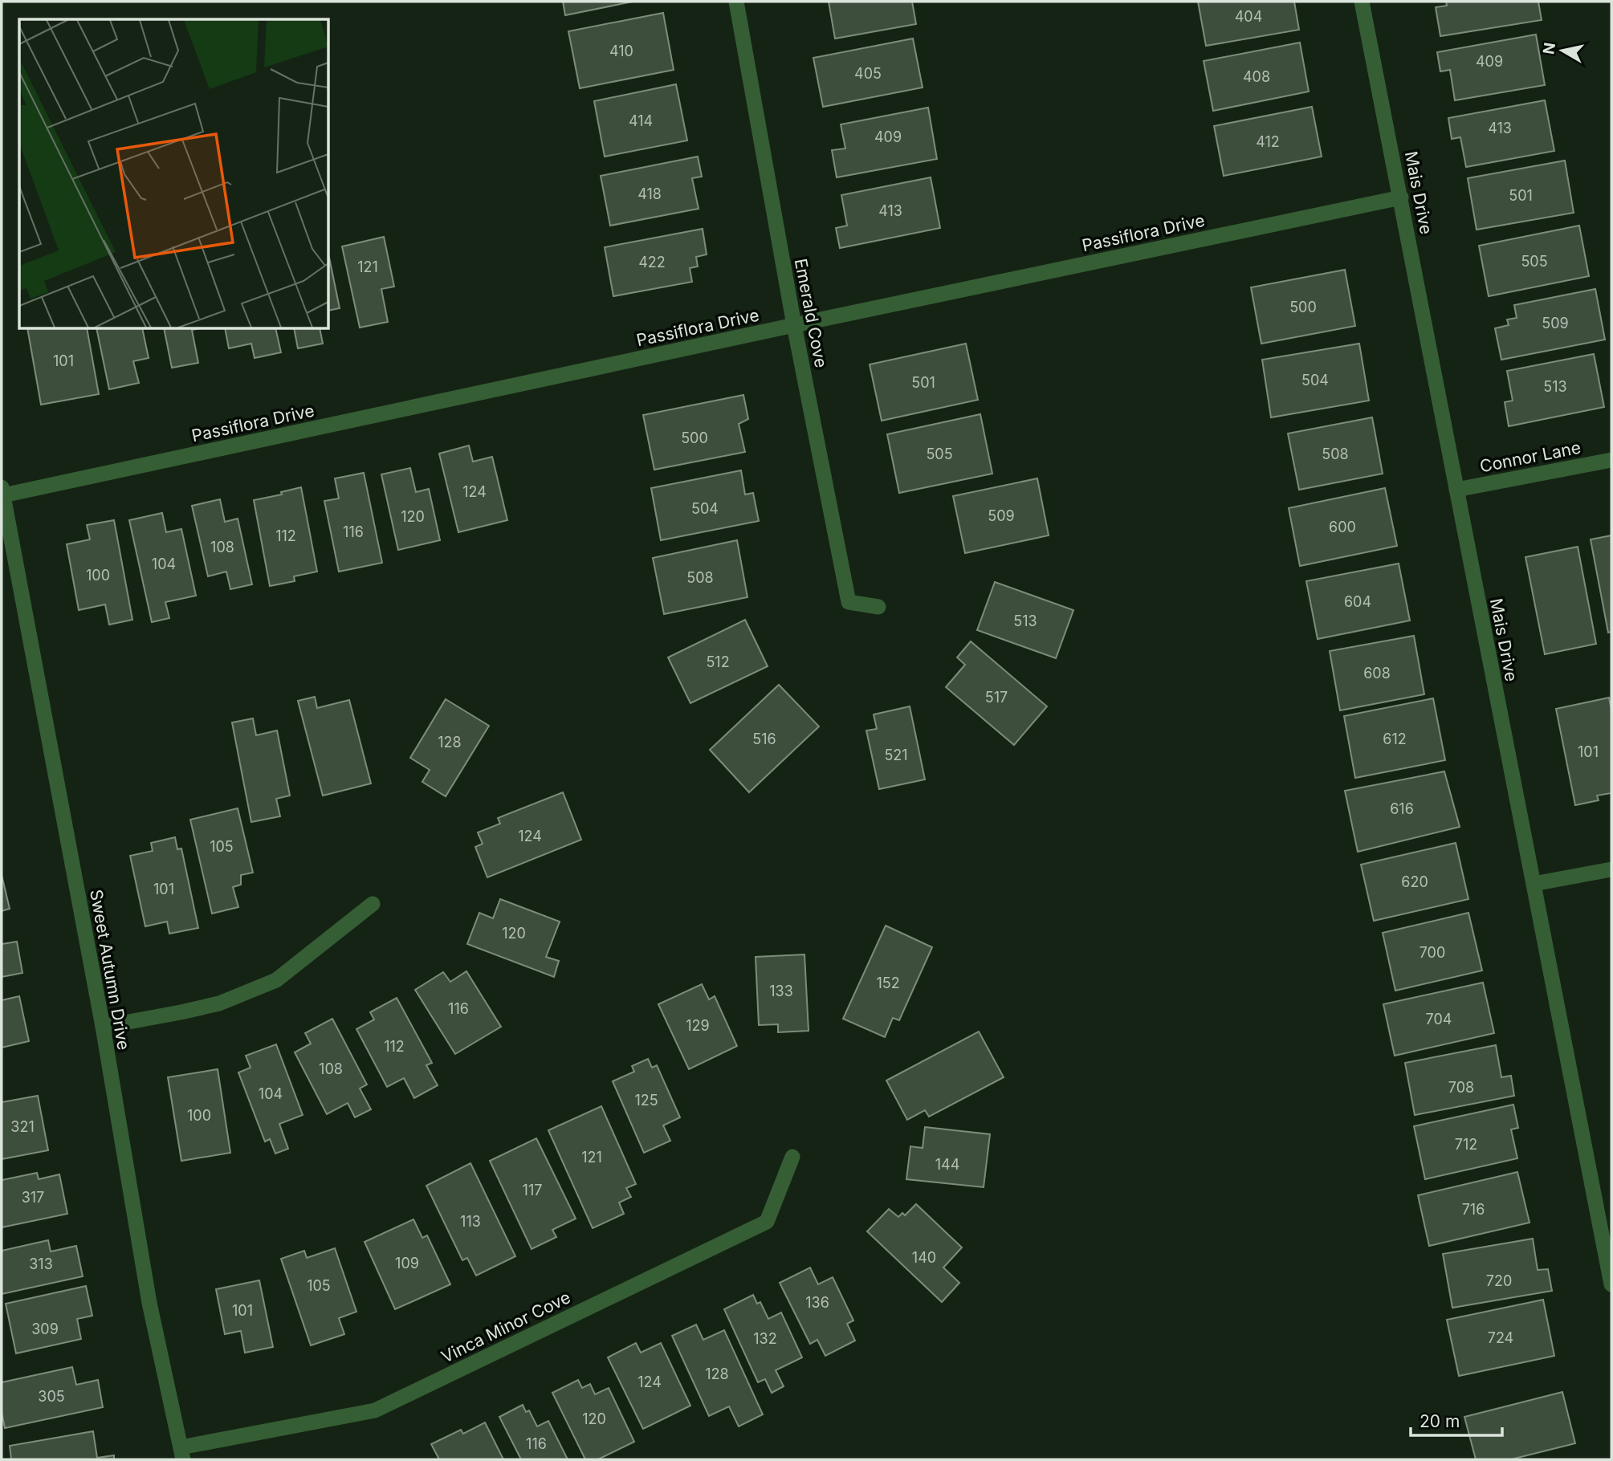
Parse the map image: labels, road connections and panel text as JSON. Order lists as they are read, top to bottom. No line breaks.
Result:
{"streets":{"street":["Mais Drive","Passiflora Drive","Emerald Cove","Connor Lane","Sweet Autumn Drive","Vinca Minor Cove"]},"crossings":[["Mais Drive","Passiflora Drive"],["Mais Drive","Connor Lane"],["Passiflora Drive","Emerald Cove"],["Passiflora Drive","Sweet Autumn Drive"],["Sweet Autumn Drive","Vinca Minor Cove"]],"house_numbers":["404","410","409","405","408","414","413","409","412","418","501","413","505","422","121","500","509","101","504","501","513","500","505","508","124","504","509","120","600","116","112","108","104","100","508","604","513","512","608","517","516","612","128","101","521","616","124","105","620","101","120","700","152","133","116","704","129","112","108","708","104","125","100","321","712","121","144","117","317","716","113","140","109","313","720","105","136","101","309","724","132","128","124","305","120","116"],"scale_bar":"20 m","north":"left"}
